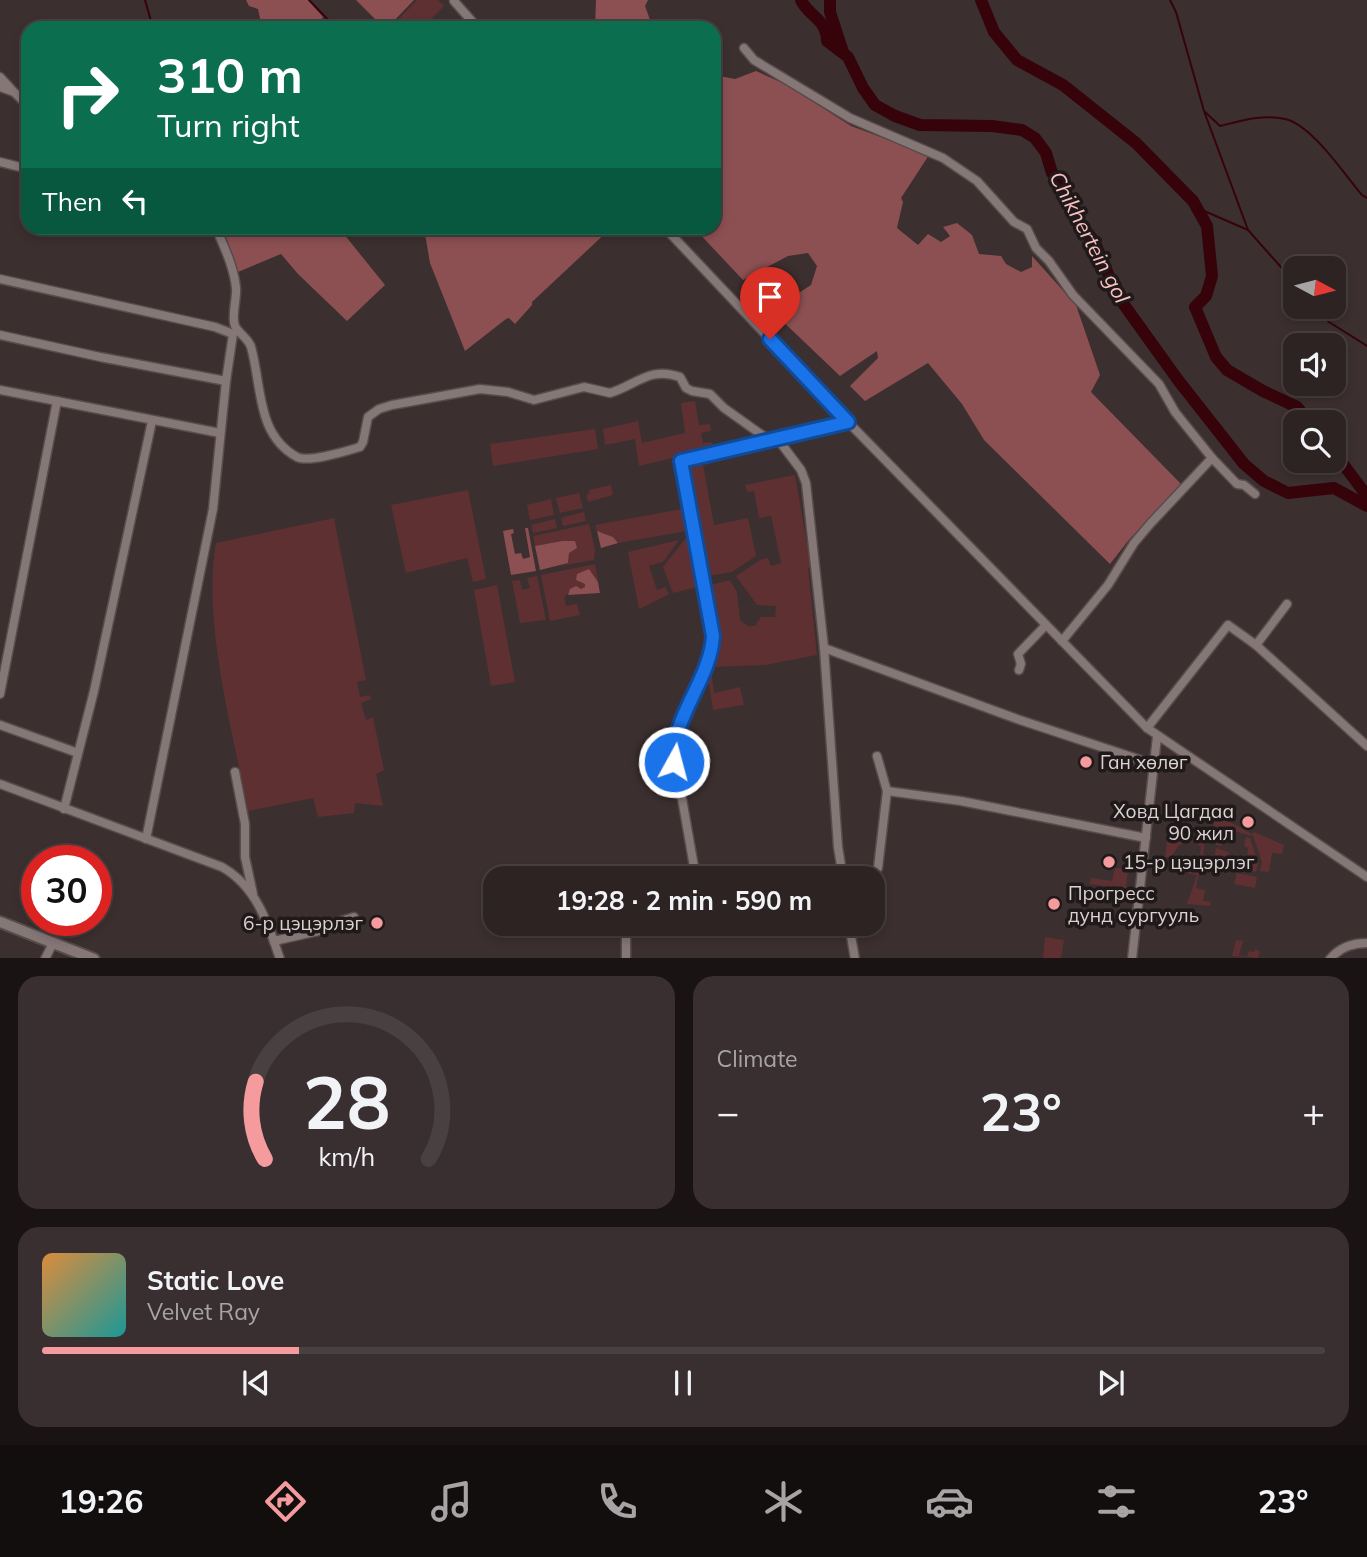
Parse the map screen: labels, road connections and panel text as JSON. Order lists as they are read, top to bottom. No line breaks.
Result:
{"water":["Chikhertein gol"],"places":["Ган хөлөг","Ховд Цагдаа 90 жил","15-р цэцэрлэг","Прогресс дунд сургууль","6-р цэцэрлэг"],"north":"right","page":{"turn":["310 m","Turn right"],"then":"Then","limit":"30","trip":"19:28 · 2 min · 590 m","tile":"Climate","heat":["−","23°","+"],"song":["Static Love","Velvet Ray"],"tabs":["19:26","23°"],"gauge":["28","km/h"]}}
